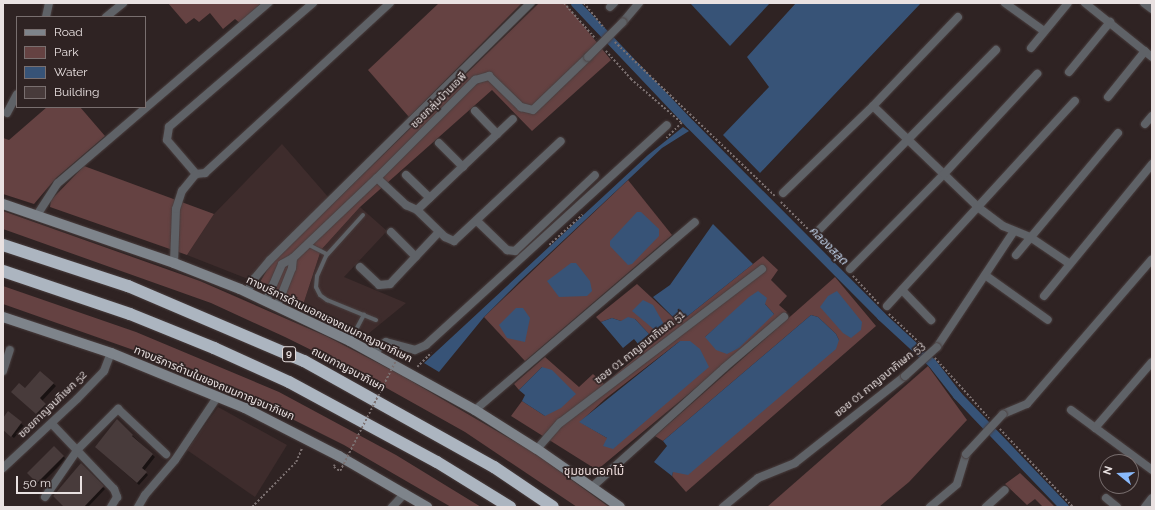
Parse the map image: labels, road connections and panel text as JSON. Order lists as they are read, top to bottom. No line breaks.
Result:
{"streets":{"highway":["9","ถนนกาญจนาภิเษก"],"main road":["ทางบริการด้านนอกของถนนกาญจนาภิเษก","ทางบริการด้านในของถนนกาญจนาภิเษก"],"street":["ซอยกลุ่มบ้านเอพี","ซอย 01 กาญจนากิเษก 51","ซอย 01 กาญจนากิเษก 53","ซอยกาญจนภิเษก 52"]},"crossings":[["ซอยกลุ่มบ้านเอพี","ทางบริการด้านนอกของถนนกาญจนาภิเษก"],["ทางบริการด้านนอกของถนนกาญจนาภิเษก","ซอย 01 กาญจนากิเษก 51"],["ทางบริการด้านในของถนนกาญจนาภิเษก","ซอยกาญจนภิเษก 52"]],"districts":["ชุมชนดอกไม้"],"water":["คลองสลุด"],"legend":["Road","Park","Water","Building"],"scale_bar":"50 m","north":"left"}
